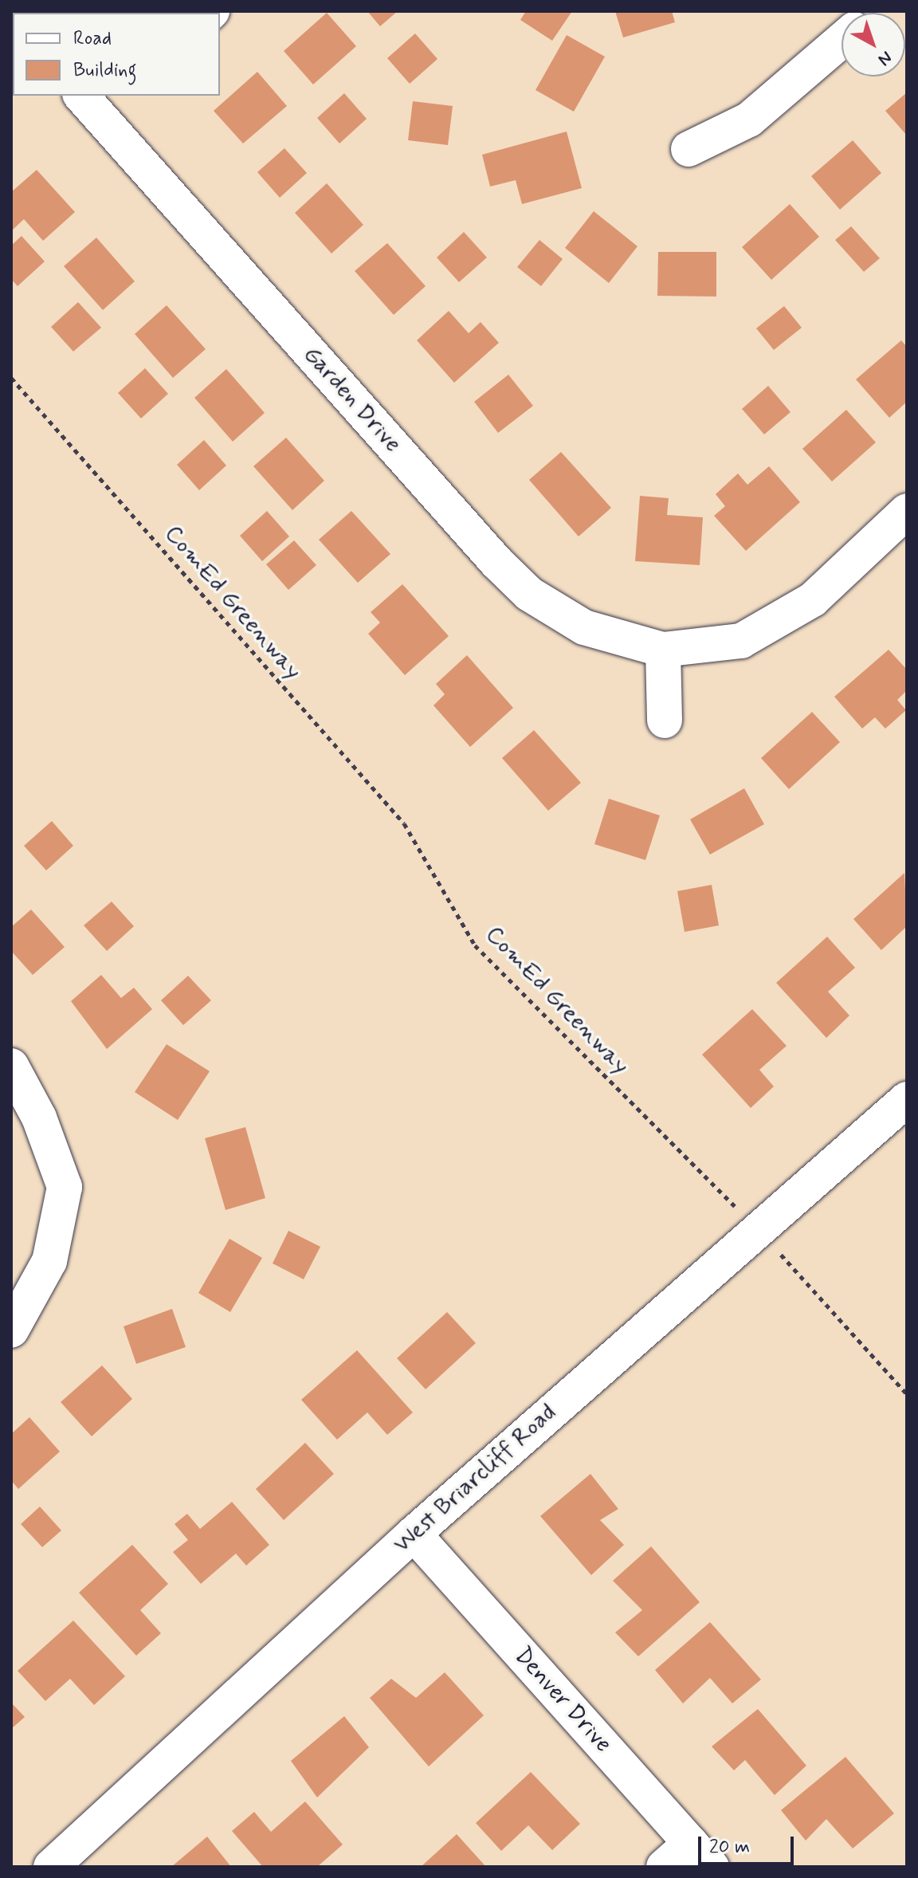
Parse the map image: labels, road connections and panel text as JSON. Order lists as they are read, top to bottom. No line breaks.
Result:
{"streets":{"street":["Garden Drive","West Briarcliff Road","Denver Drive"],"path":["ComEd Greenway"]},"crossings":[["ComEd Greenway","West Briarcliff Road"],["West Briarcliff Road","Denver Drive"]],"legend":["Road","Building"],"scale_bar":"20 m","north":"bottom right"}
